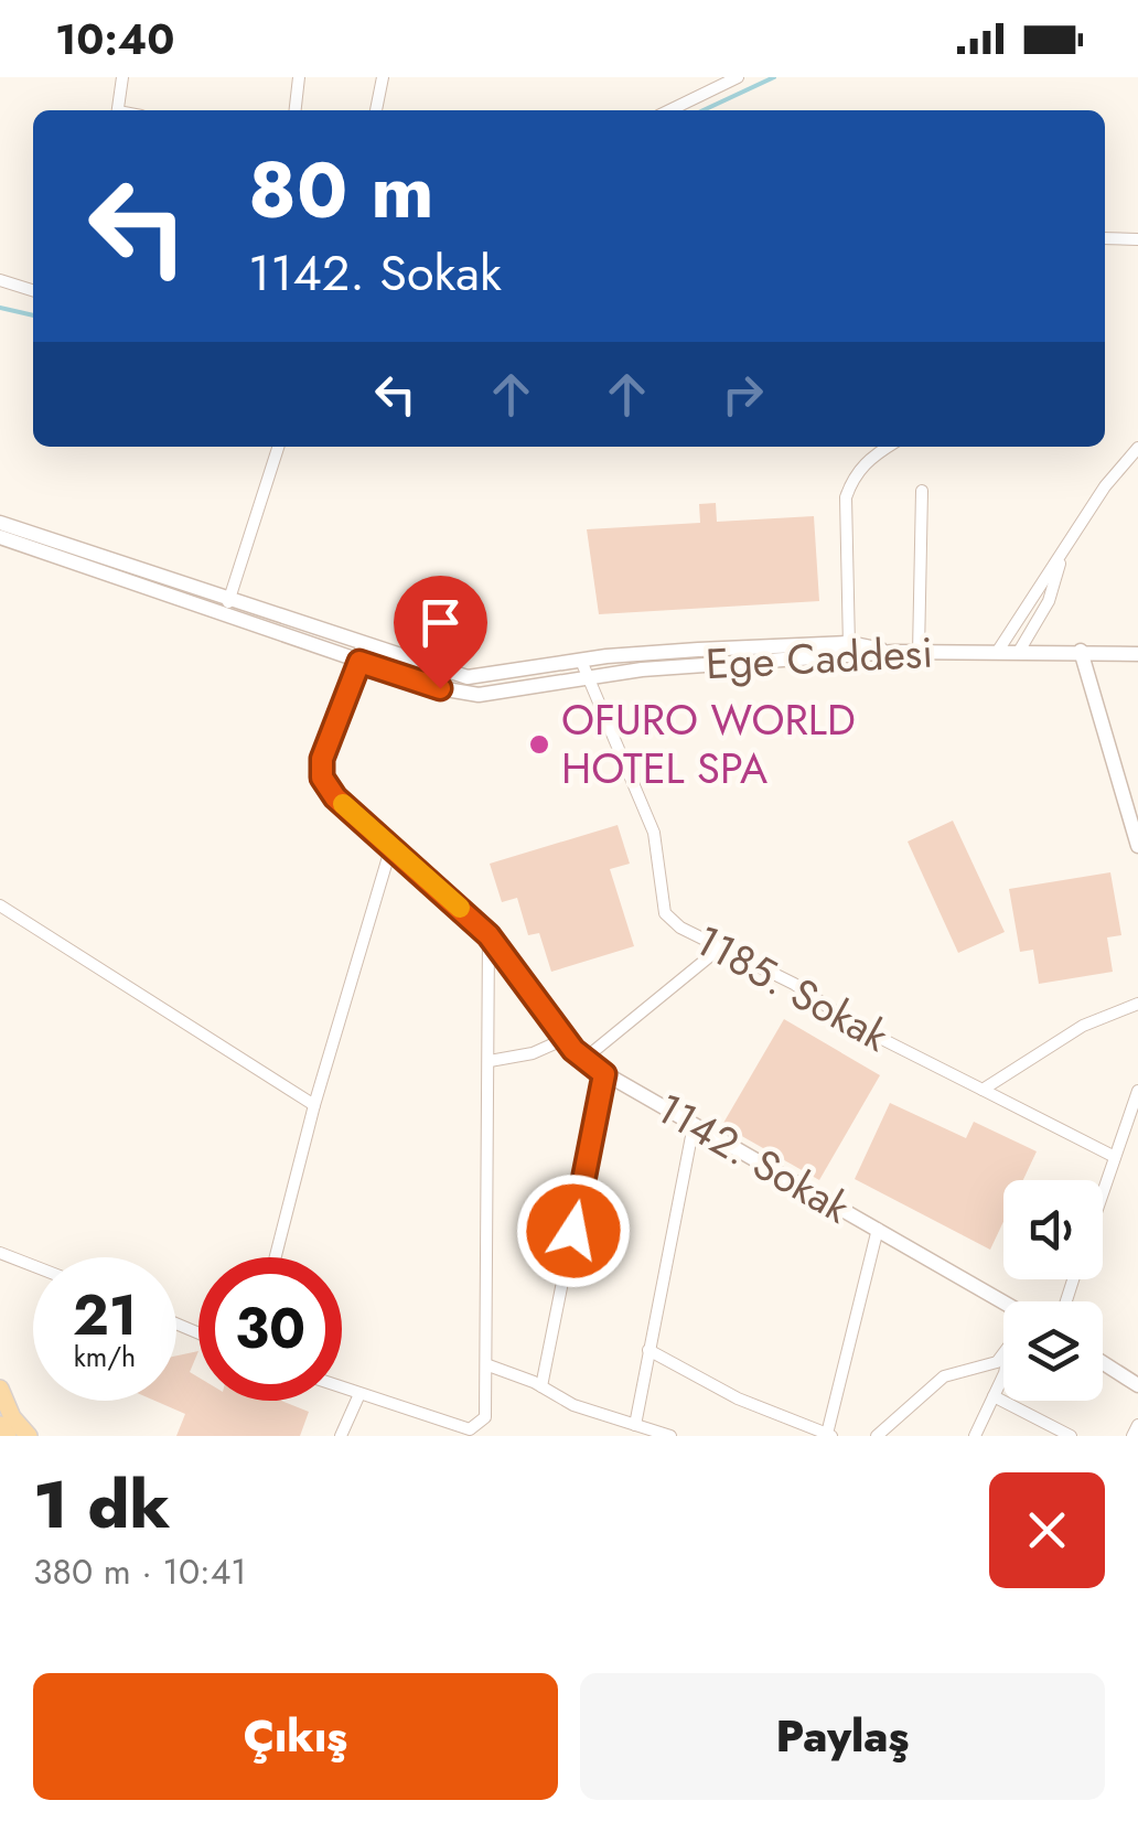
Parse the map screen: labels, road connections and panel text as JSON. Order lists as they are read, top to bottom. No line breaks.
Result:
{"streets":{"street":["Ege Caddesi","1185. Sokak","1142. Sokak"]},"crossings":[["Ege Caddesi","1185. Sokak"],["Ege Caddesi","1142. Sokak"]],"places":["OFURO WORLD HOTEL SPA"],"page":{"status":"10:40","turn":["80 m","1142. Sokak"],"speed":"21 km/h","limit":"30","heading":["1 dk","380 m · 10:41"],"buttons":["Çıkış","Paylaş"]}}
